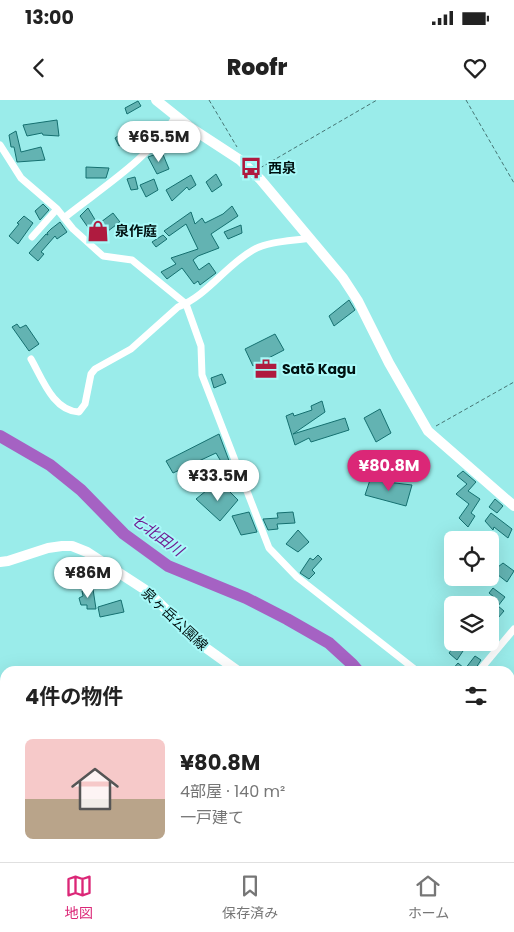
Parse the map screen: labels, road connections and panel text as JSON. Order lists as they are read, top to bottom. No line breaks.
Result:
{"streets":{"street":["泉ヶ岳公園線"]},"water":["七北田川"],"places":{"bus stop":["西泉"],"shop":["泉作庭"],"office":["Satō Kagu"]},"page":{"status":"13:00","header":"Roofr","price":["¥65.5M","¥80.8M","¥33.5M","¥86M"],"heading":"4件の物件","list":[{"name":"¥80.8M","note":"4部屋 · 140 m² · 一戸建て"}],"tabs":["地図","保存済み","ホーム"]}}
